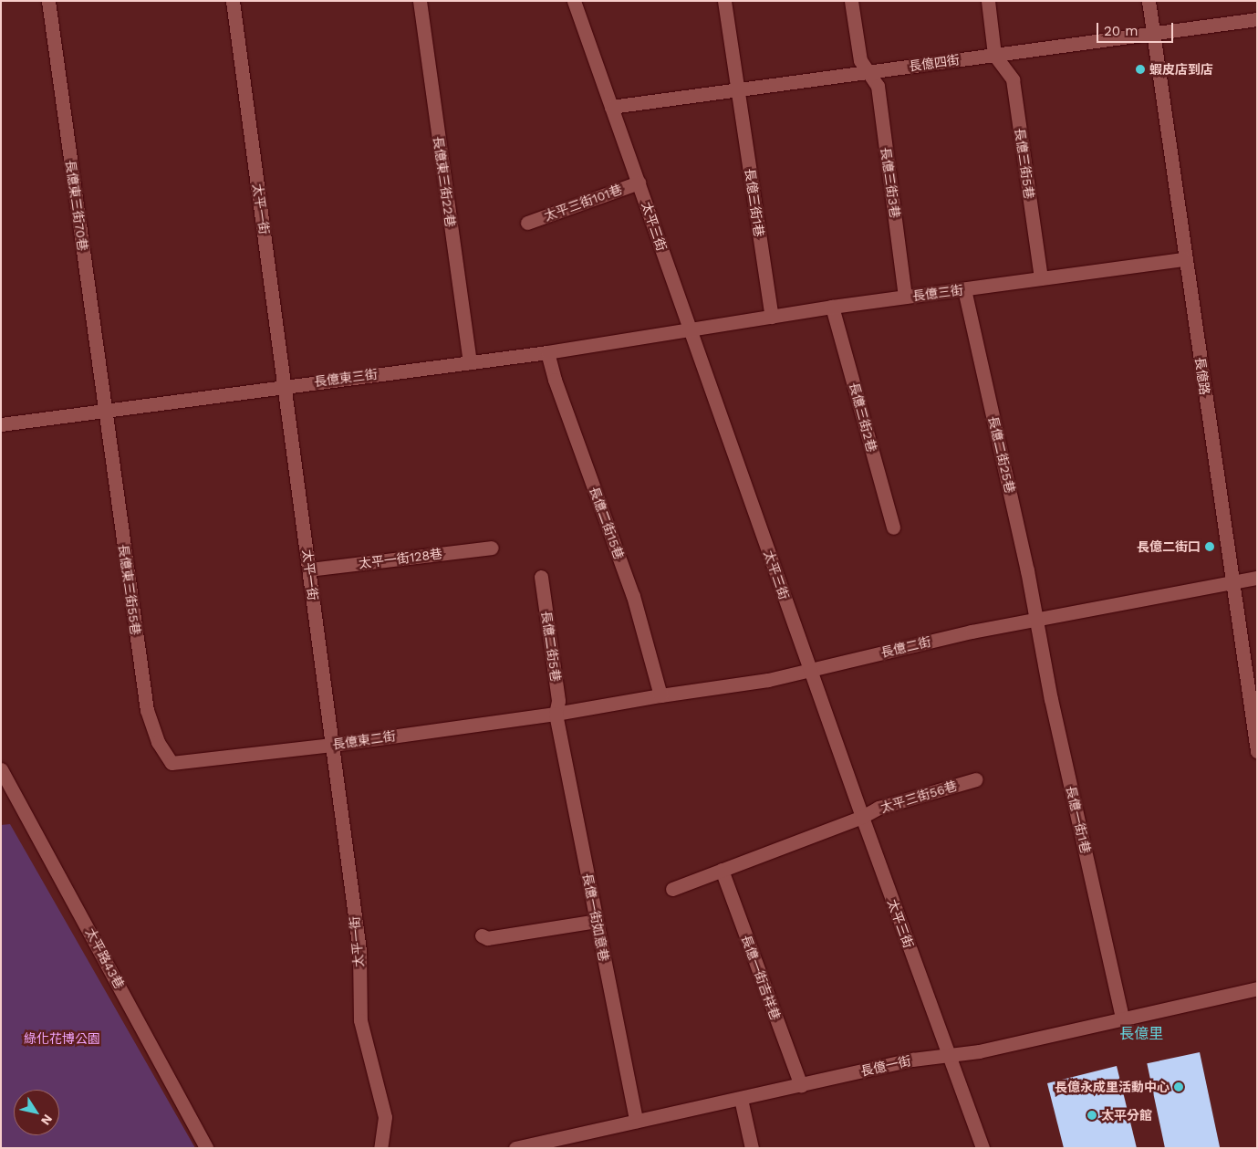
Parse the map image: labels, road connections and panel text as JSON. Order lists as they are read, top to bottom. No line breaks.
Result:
{"streets":{"street":["長億四街","長億三街5巷","長億東三街22巷","長億三街3巷","太平三街101巷","長億三街1巷","長億東三街70巷","太平一街","太平三街","長億三街","長億路","長億東三街","長億三街2巷","長億二街25巷","長億二街15巷","太平一街128巷","長億東三街55巷","長億二街5巷","長億二街","長億東二街","太平三街56巷","長億一街1巷","長億一街如意巷","太平路43巷","長億一街吉祥巷","長億一街"]},"crossings":[["長億四街","長億三街5巷"],["長億四街","長億三街3巷"],["長億四街","長億三街1巷"],["長億四街","太平三街"],["長億四街","長億路"],["長億三街5巷","長億三街"],["長億東三街22巷","長億東三街"],["長億三街3巷","長億三街"],["太平三街101巷","太平三街"],["長億三街1巷","長億三街"],["長億東三街70巷","長億東三街"],["長億東三街70巷","長億東三街55巷"],["太平一街","長億東三街"],["太平一街","太平一街128巷"],["太平一街","長億東二街"],["太平三街","長億三街"],["太平三街","長億東三街"],["太平三街","長億二街"],["太平三街","太平三街56巷"],["太平三街","長億一街"],["長億三街","長億路"],["長億三街","長億東三街"],["長億三街","長億三街2巷"],["長億三街","長億二街25巷"],["長億路","長億二街"],["長億東三街","長億二街15巷"],["長億東三街","長億東三街55巷"],["長億二街25巷","長億二街"],["長億二街25巷","長億一街1巷"],["長億二街15巷","長億二街"],["長億東三街55巷","長億東二街"],["長億二街5巷","長億二街"],["長億二街5巷","長億東二街"],["長億二街5巷","長億一街如意巷"],["長億二街","長億東二街"],["長億二街","長億一街1巷"],["長億二街","長億一街如意巷"],["長億東二街","長億一街如意巷"],["長億一街1巷","長億一街"],["長億一街如意巷","長億一街"],["長億一街吉祥巷","長億一街"]],"districts":["長億里"],"parks":["綠化花博公園"],"places":["蝦皮店到店","長億二街口","長億永成里活動中心","太平分館"],"scale_bar":"20 m","north":"bottom right"}
